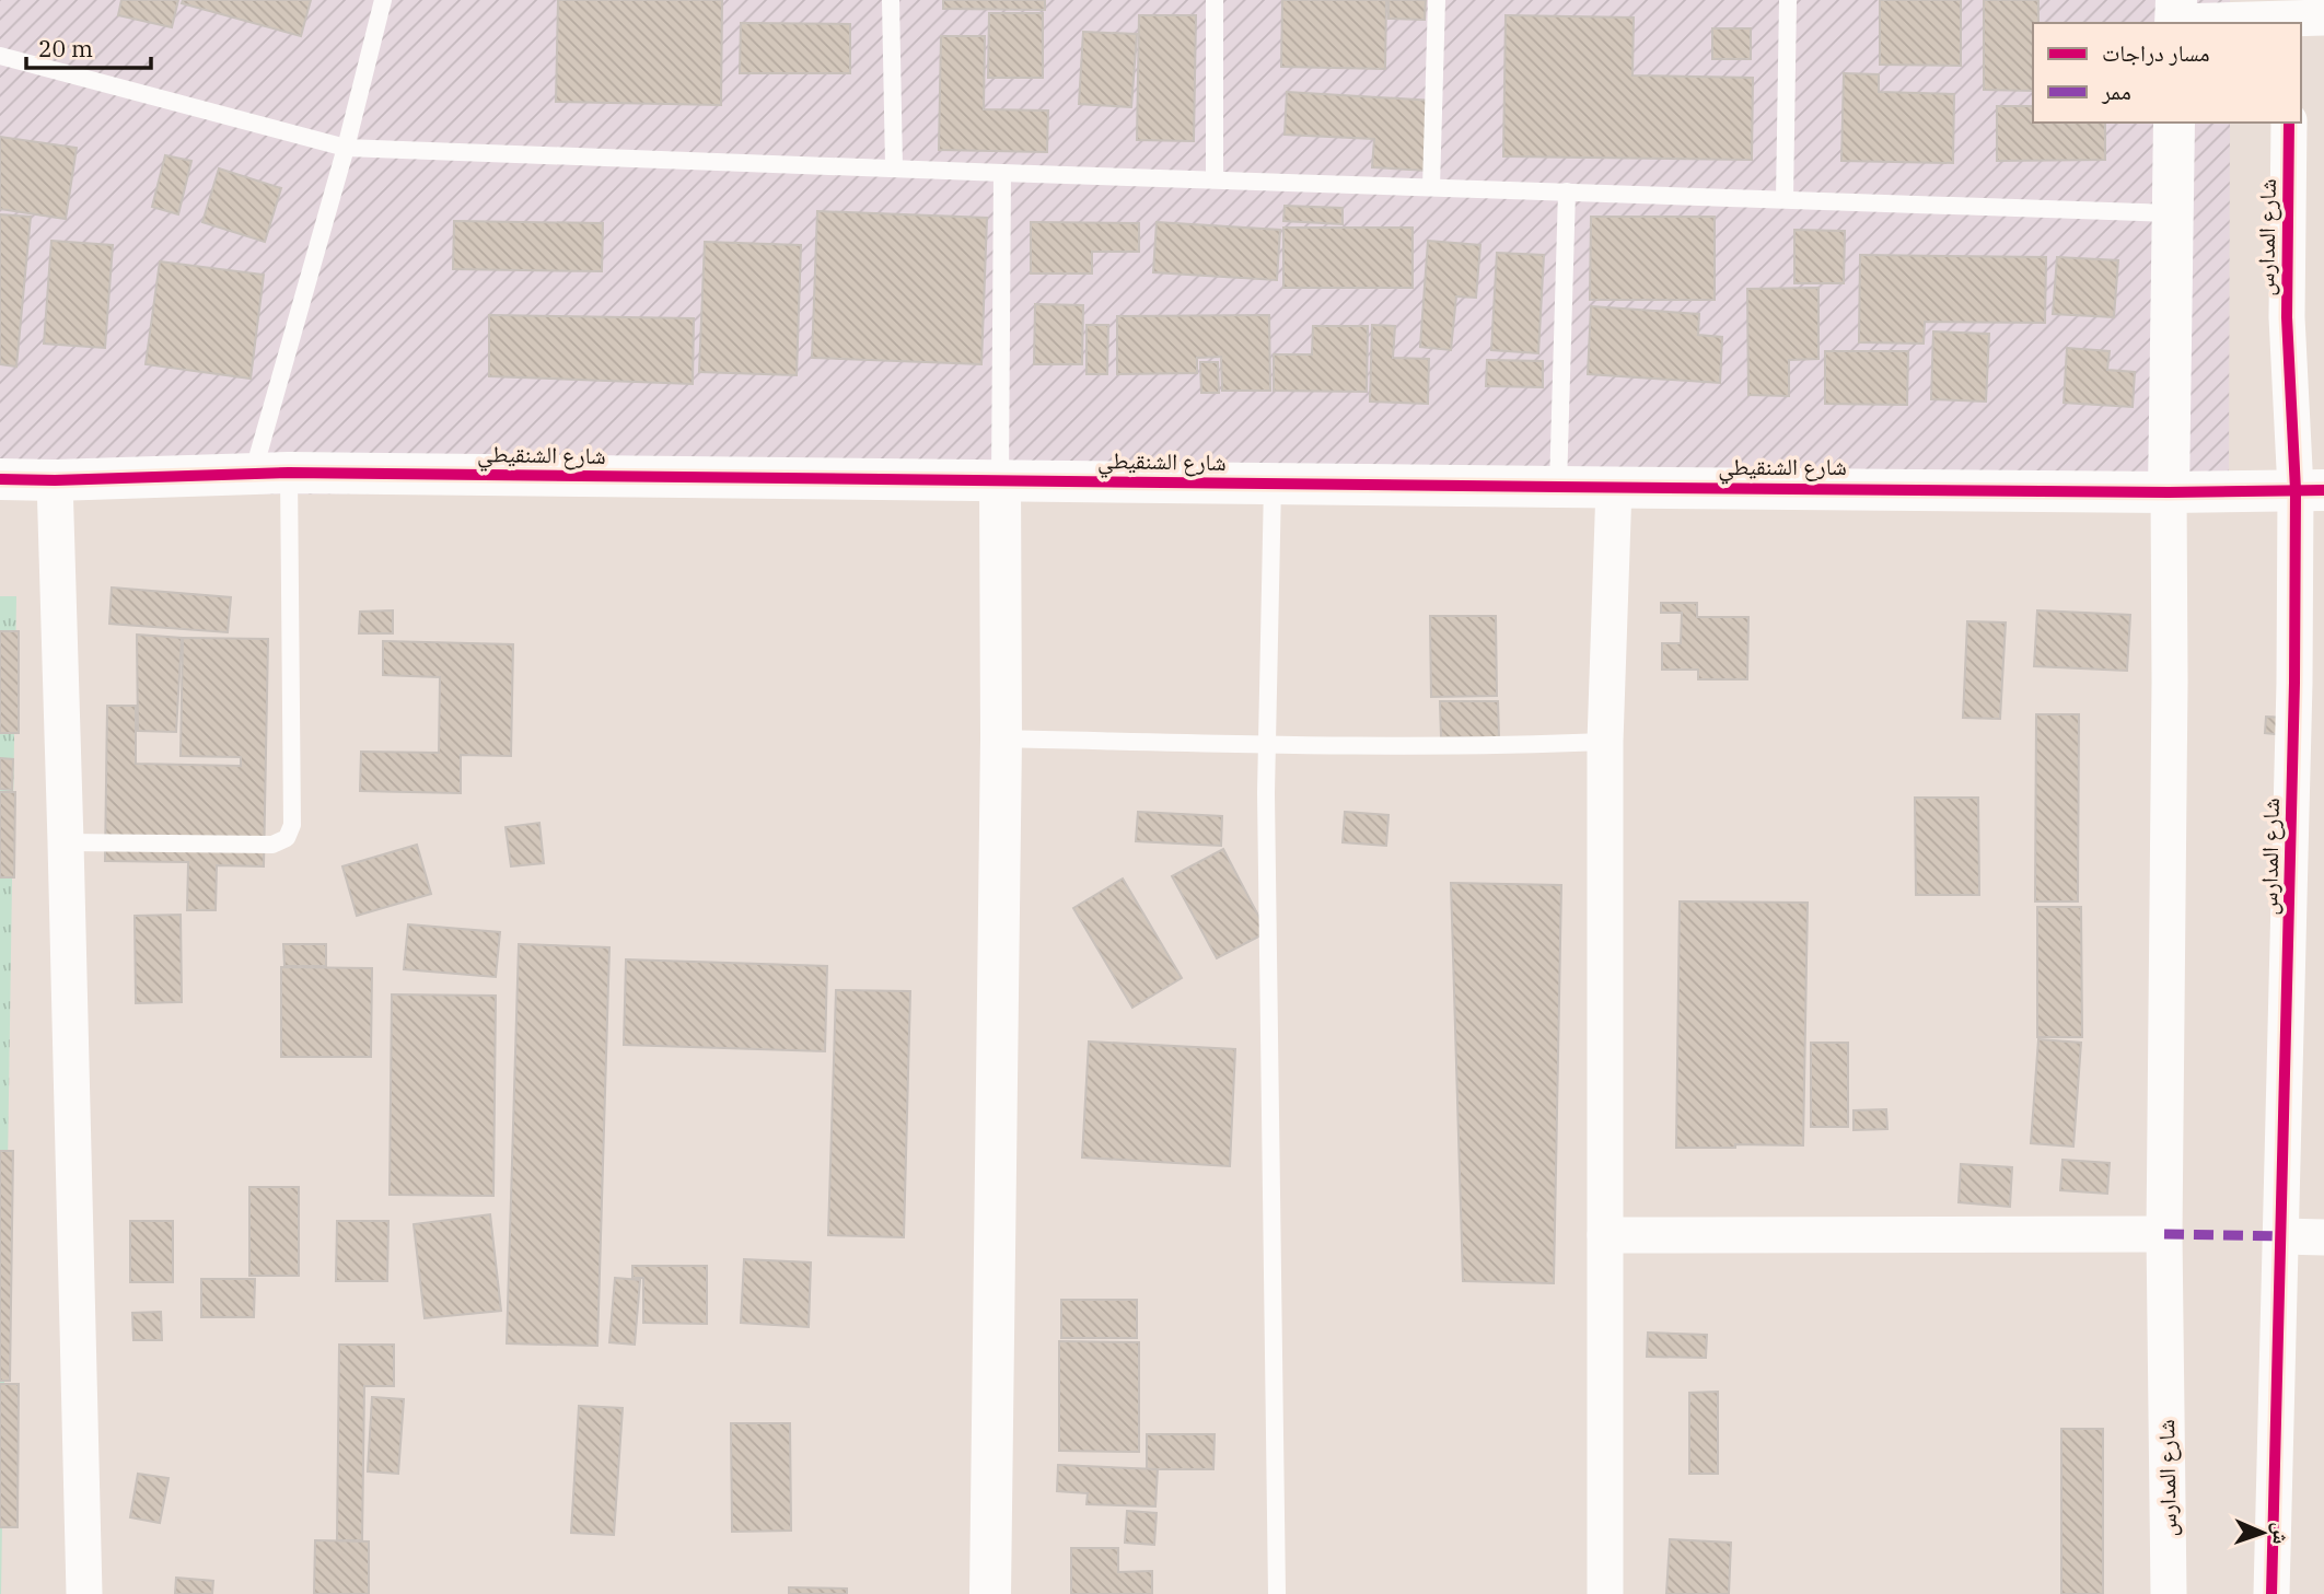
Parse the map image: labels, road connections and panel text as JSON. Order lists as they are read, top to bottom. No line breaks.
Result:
{"streets":{"street":["شارع المدارس","شارع الشنقيطي"]},"crossings":[["شارع المدارس","شارع الشنقيطي"]],"legend":["مسار دراجات","ممر"],"scale_bar":"20 m","north":"right"}
